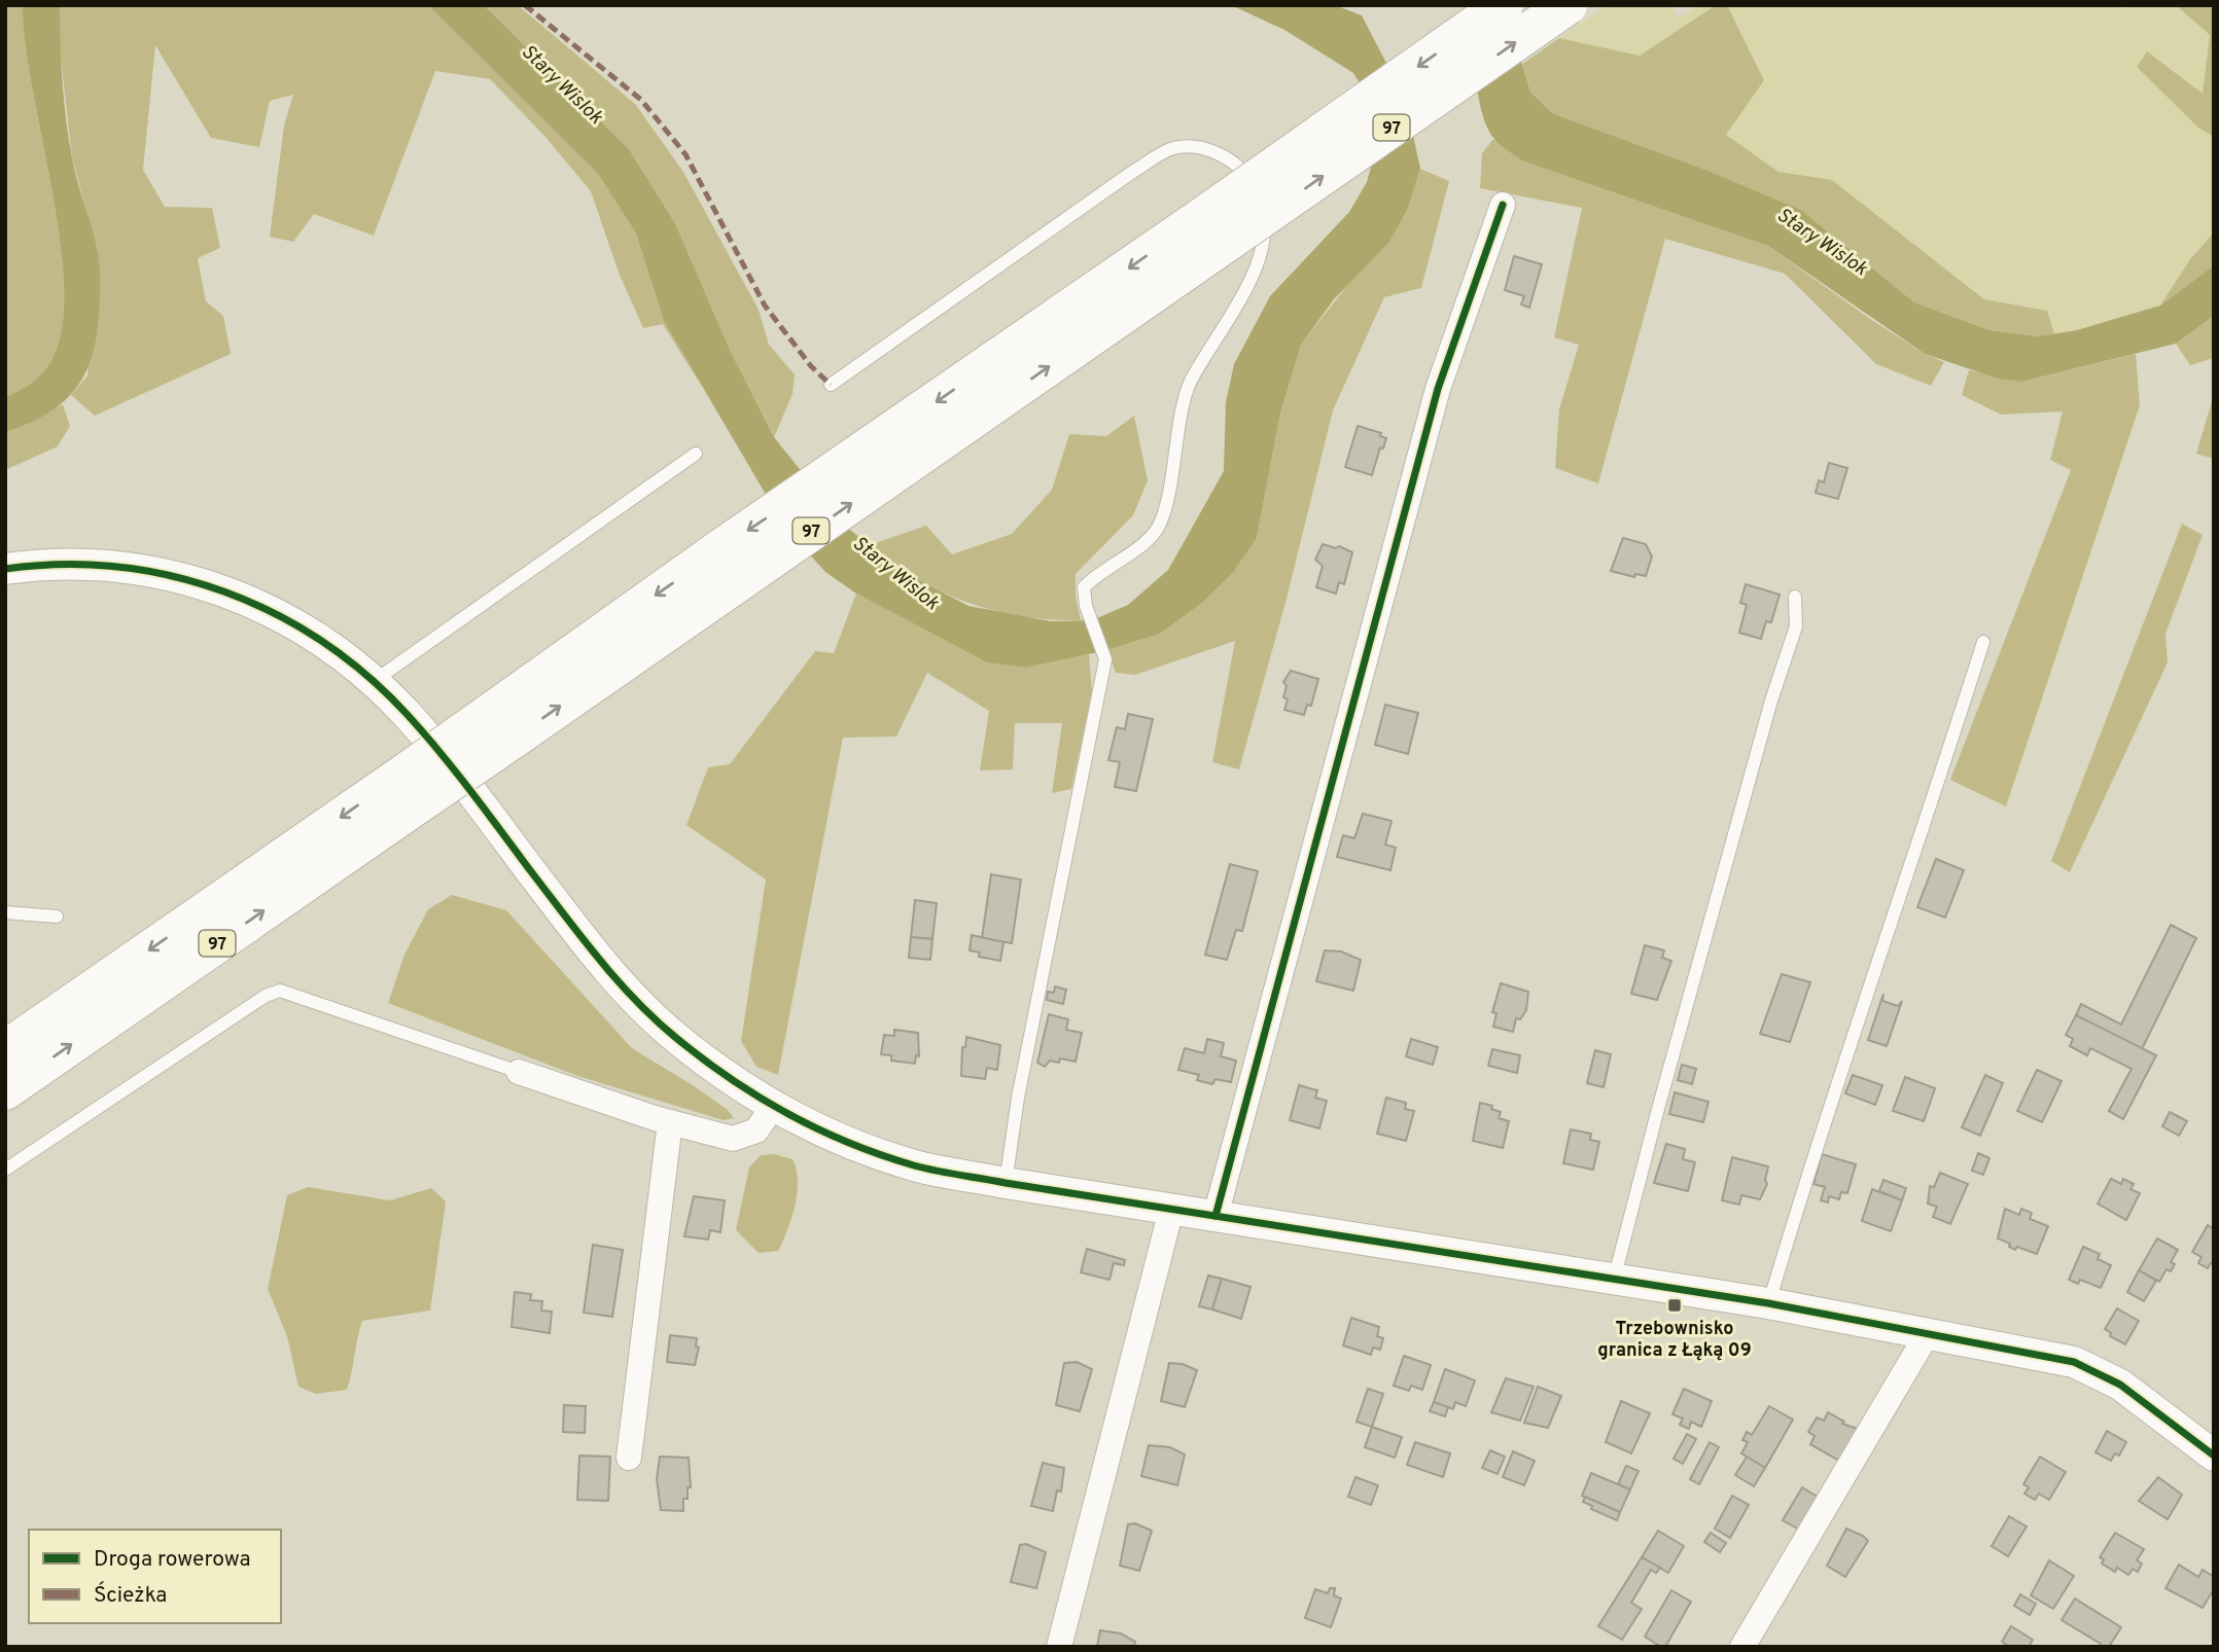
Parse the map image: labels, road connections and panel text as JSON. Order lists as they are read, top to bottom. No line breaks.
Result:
{"streets":{"main road":["97"]},"water":["Stary Wislok"],"places":{"transit":["Trzebownisko granica z Łąką 09"]},"legend":["Droga rowerowa","Ścieżka"]}
